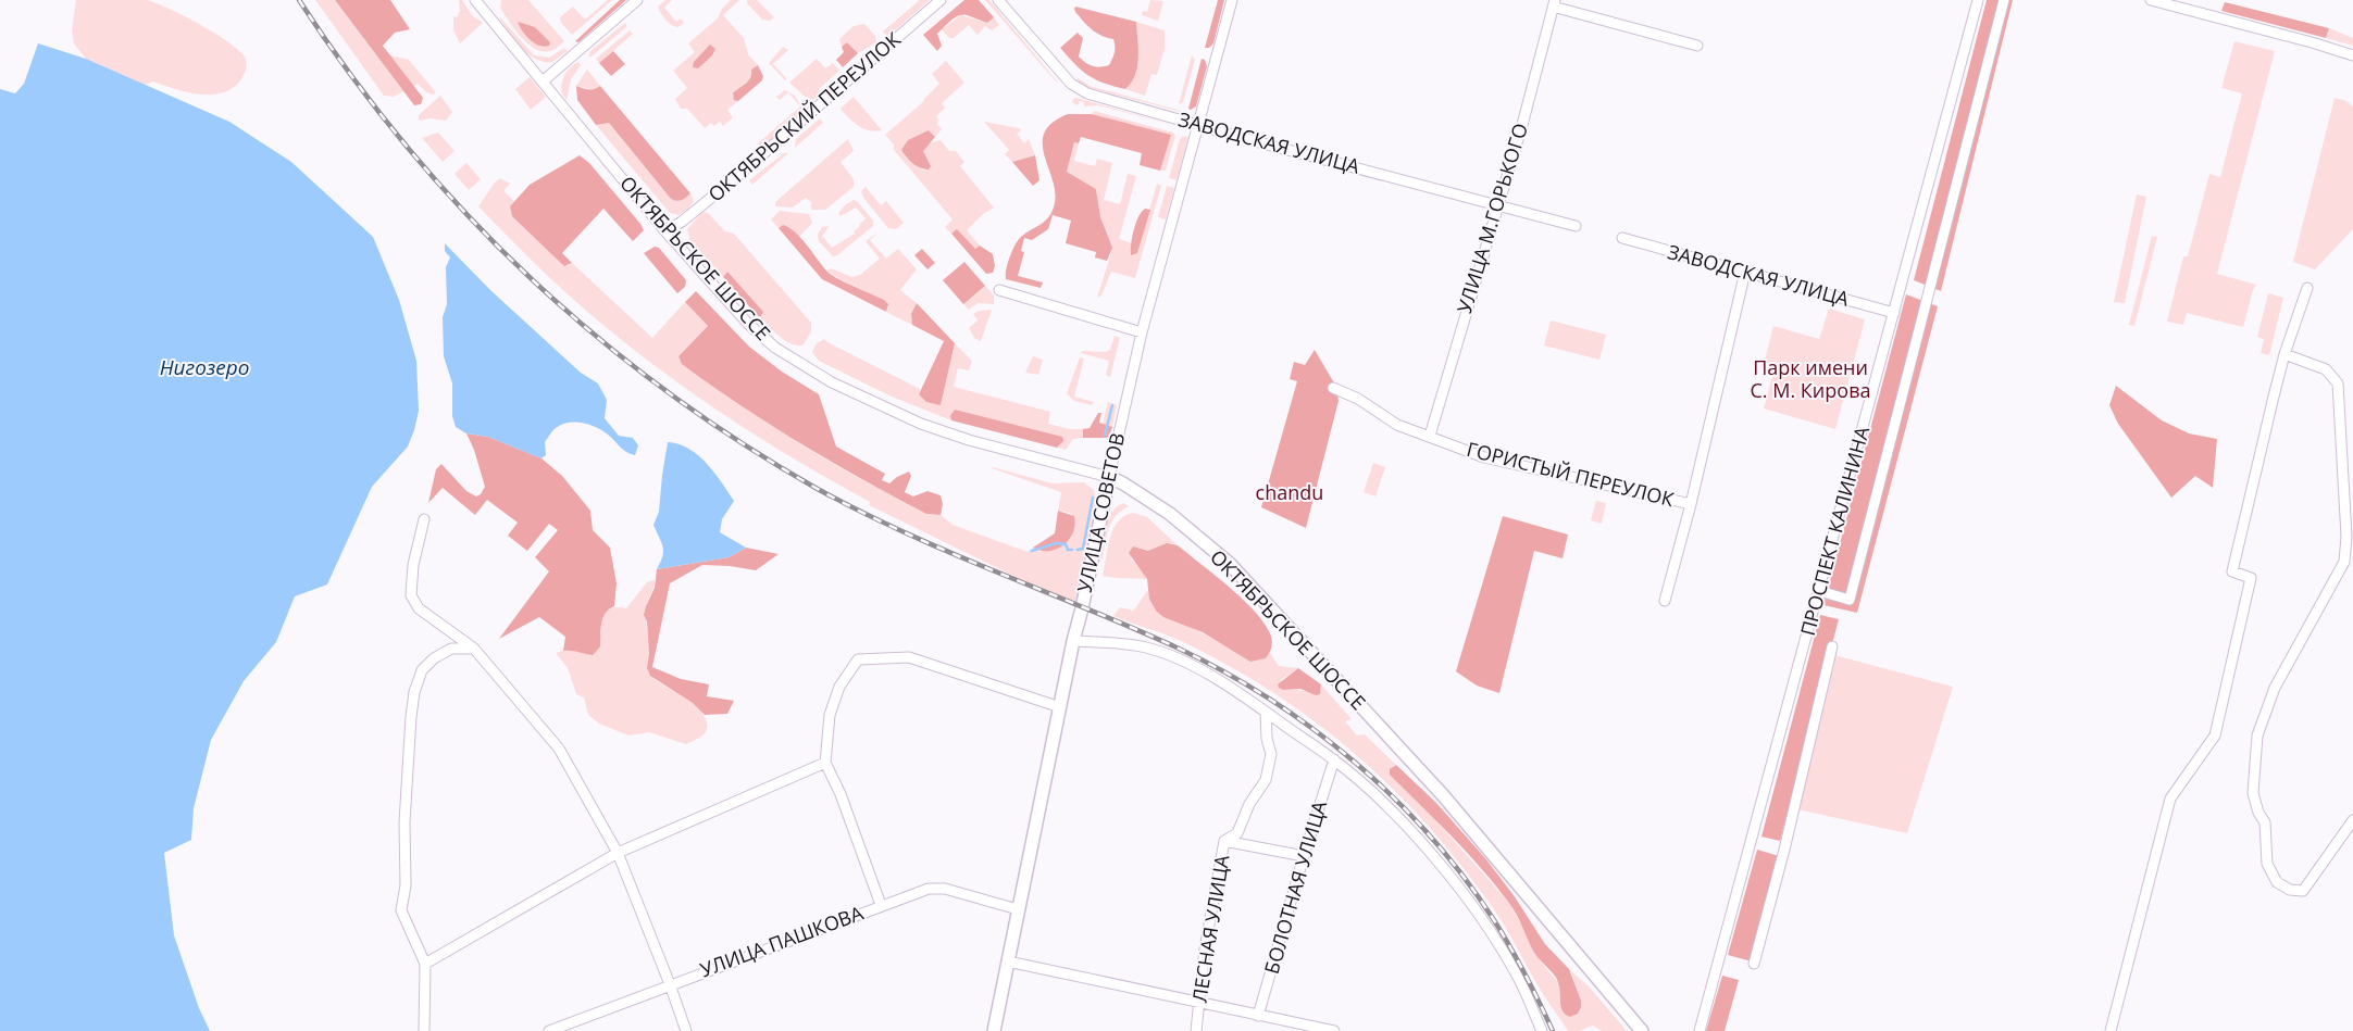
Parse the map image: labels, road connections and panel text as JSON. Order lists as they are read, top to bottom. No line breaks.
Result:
{"streets":{"main road":["ОКТЯБРЬСКОЕ ШОССЕ","УЛИЦА СОВЕТОВ"],"street":["ОКТЯБРЬСКИЙ ПЕРЕУЛОК","ЗАВОДСКАЯ УЛИЦА","УЛИЦА М.ГОРЬКОГО","ГОРИСТЫЙ ПЕРЕУЛОК","ПРОСПЕКТ КАЛИНИНА","БОЛОТНАЯ УЛИЦА","ЛЕСНАЯ УЛИЦА","УЛИЦА ПАШКОВА"]},"crossings":[["ОКТЯБРЬСКИЙ ПЕРЕУЛОК","ОКТЯБРЬСКОЕ ШОССЕ"],["ЗАВОДСКАЯ УЛИЦА","УЛИЦА М.ГОРЬКОГО"],["ЗАВОДСКАЯ УЛИЦА","УЛИЦА СОВЕТОВ"],["ЗАВОДСКАЯ УЛИЦА","ПРОСПЕКТ КАЛИНИНА"],["УЛИЦА М.ГОРЬКОГО","ГОРИСТЫЙ ПЕРЕУЛОК"],["ОКТЯБРЬСКОЕ ШОССЕ","УЛИЦА СОВЕТОВ"],["УЛИЦА СОВЕТОВ","УЛИЦА ПАШКОВА"]],"water":["Нигозеро"],"parks":["Парк имени С. М. Кирова","chandu"]}
